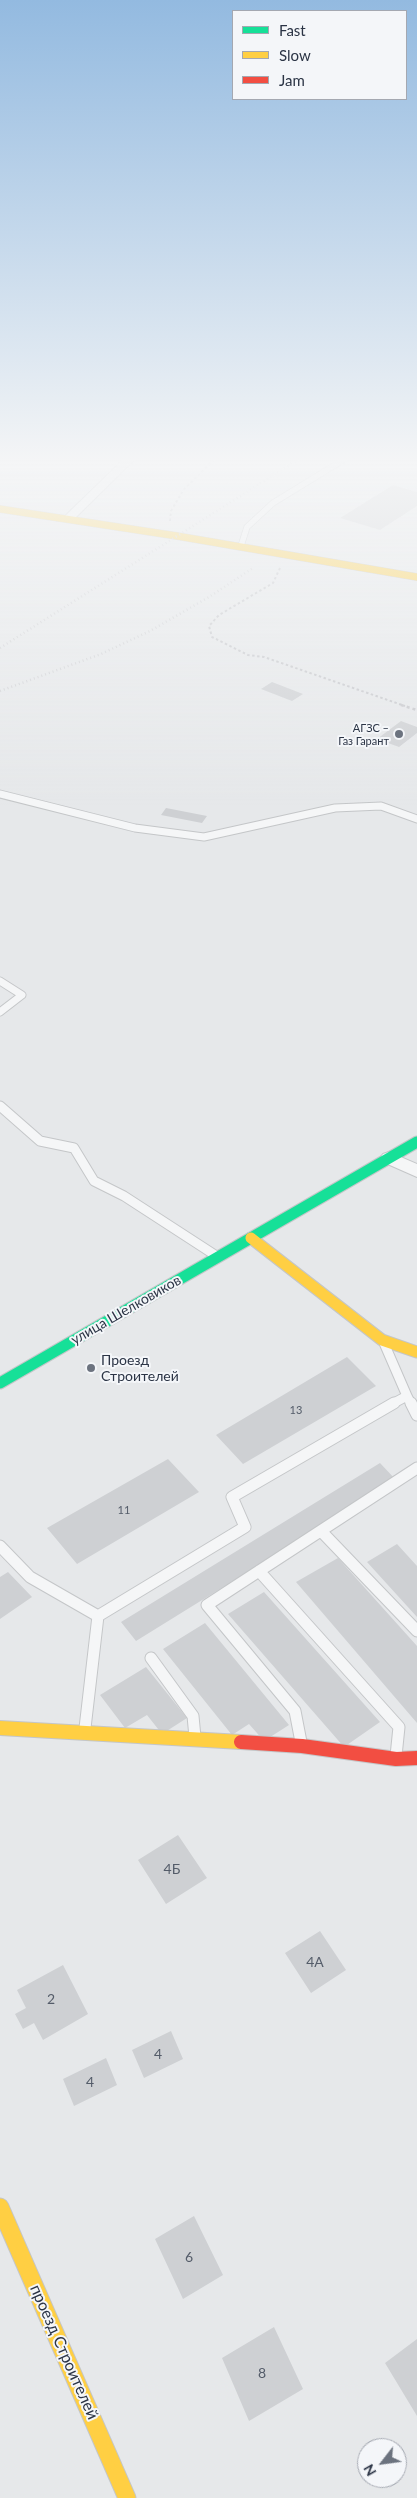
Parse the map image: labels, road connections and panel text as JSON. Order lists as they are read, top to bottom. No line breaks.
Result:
{"streets":{"street":["улица Шелковиков","проезд Строителей"]},"places":["АГЗС – Газ Гарант","Проезд Строителей"],"house_numbers":["13","11","4Б","4А","2","4","4","6","8"],"legend":["Fast","Slow","Jam"],"north":"bottom left"}
